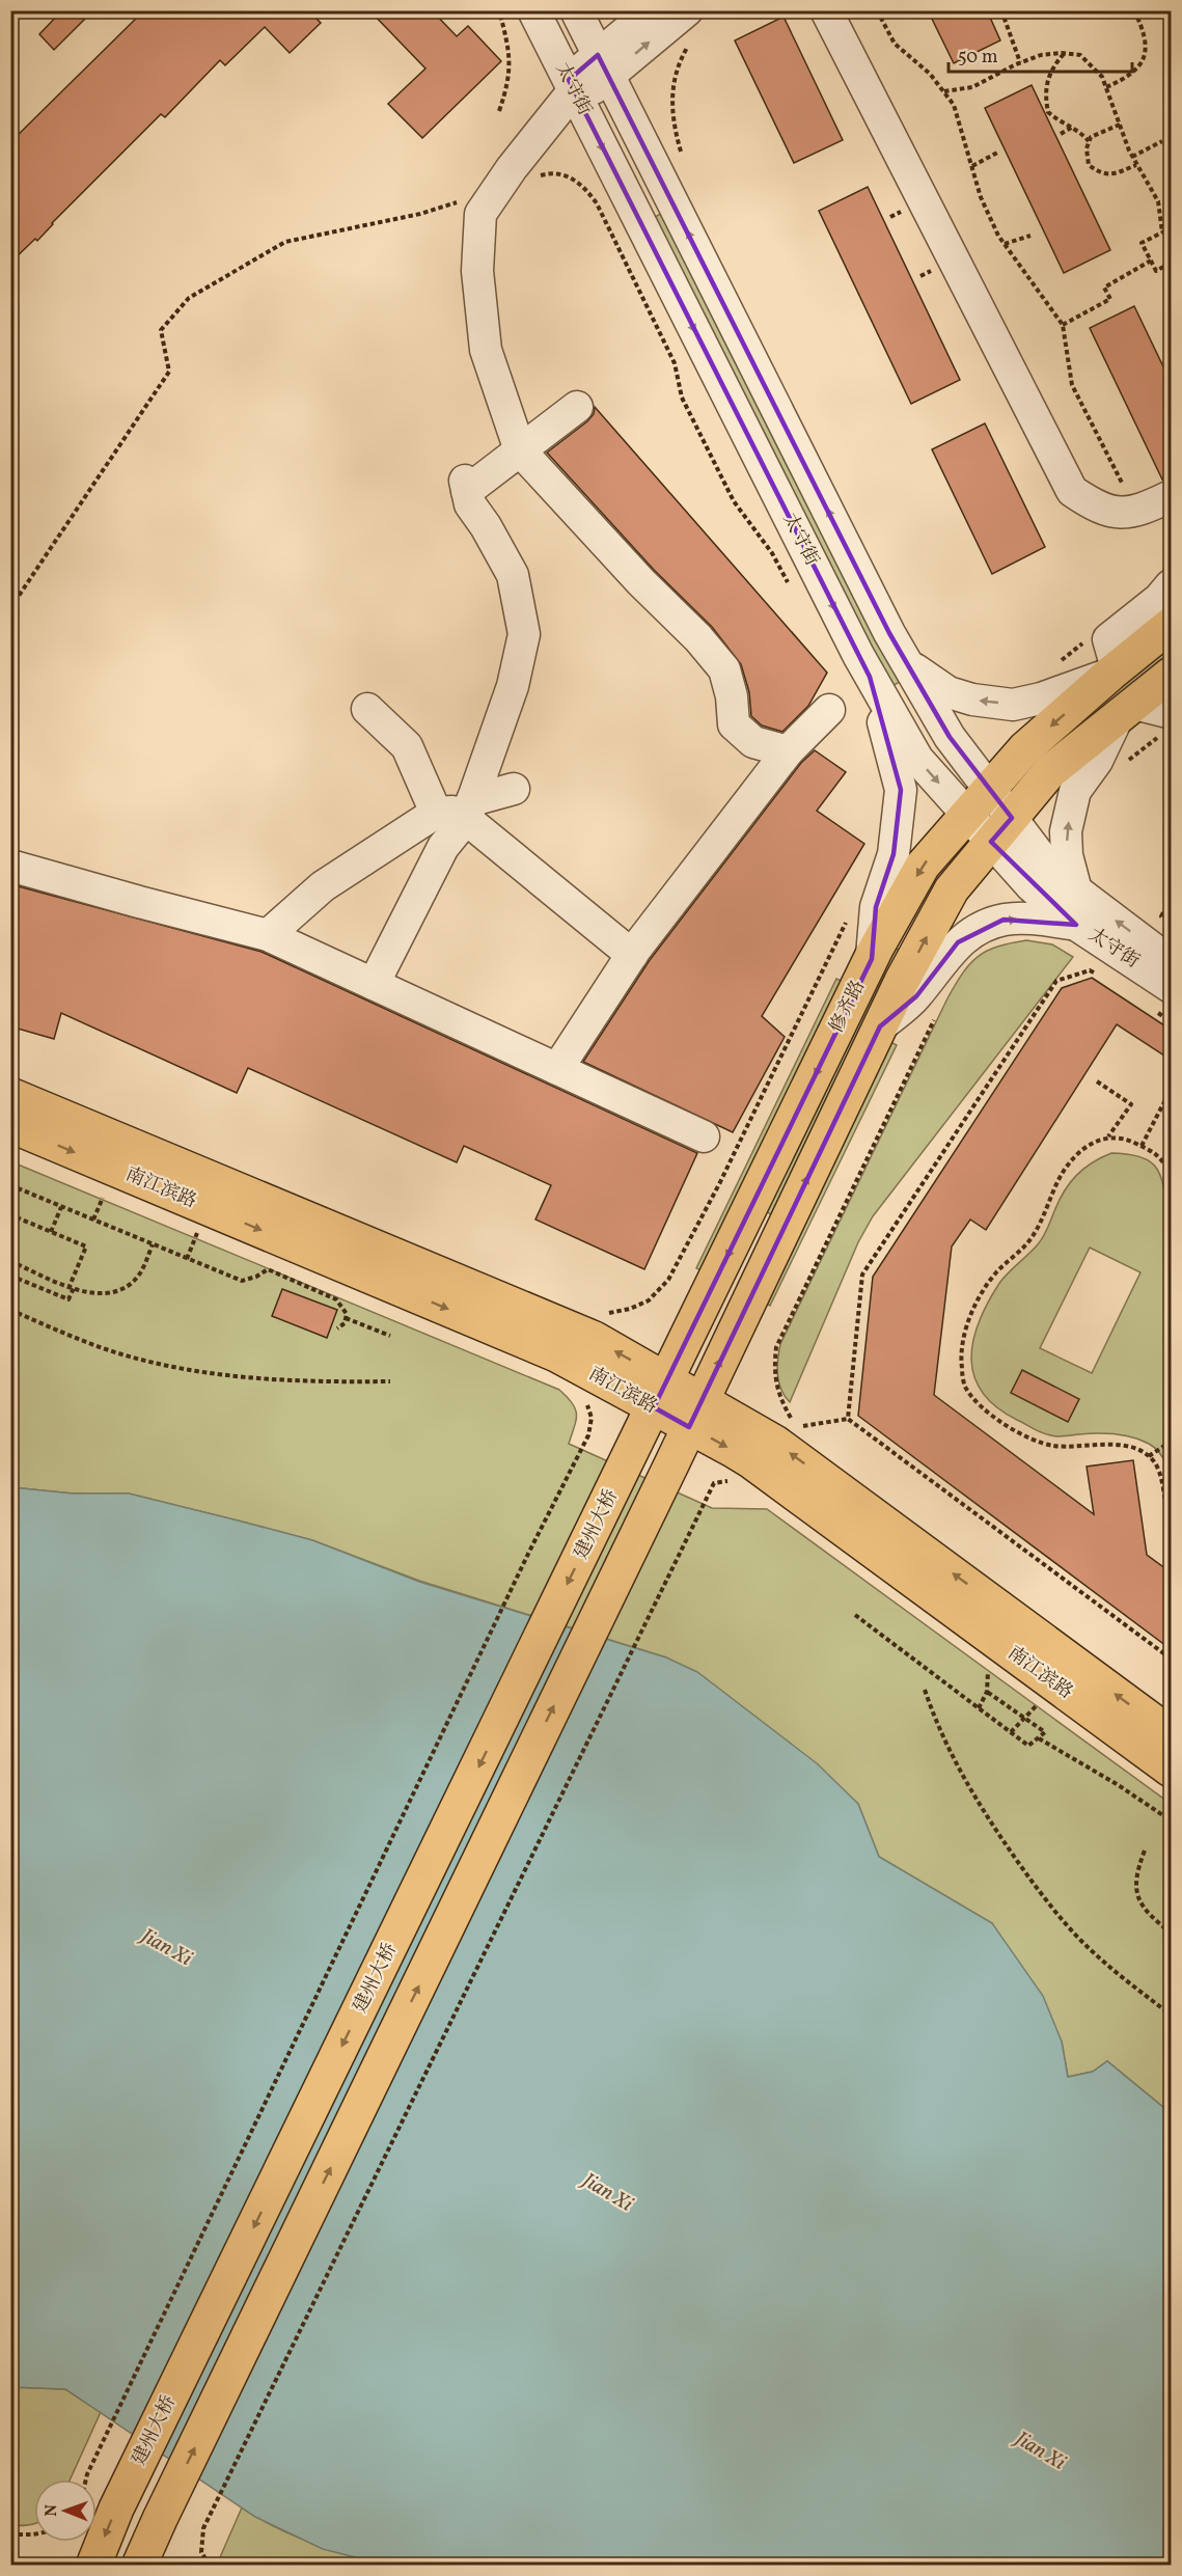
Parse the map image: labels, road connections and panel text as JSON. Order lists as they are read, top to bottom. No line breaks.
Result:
{"streets":{"main road":["修齐路","南江滨路","建州大桥"],"street":["太守街"]},"crossings":[["太守街","修齐路"],["修齐路","南江滨路"],["修齐路","建州大桥"]],"one_way":["建州大桥"],"water":["Jian Xi"],"scale_bar":"50 m","north":"left"}
